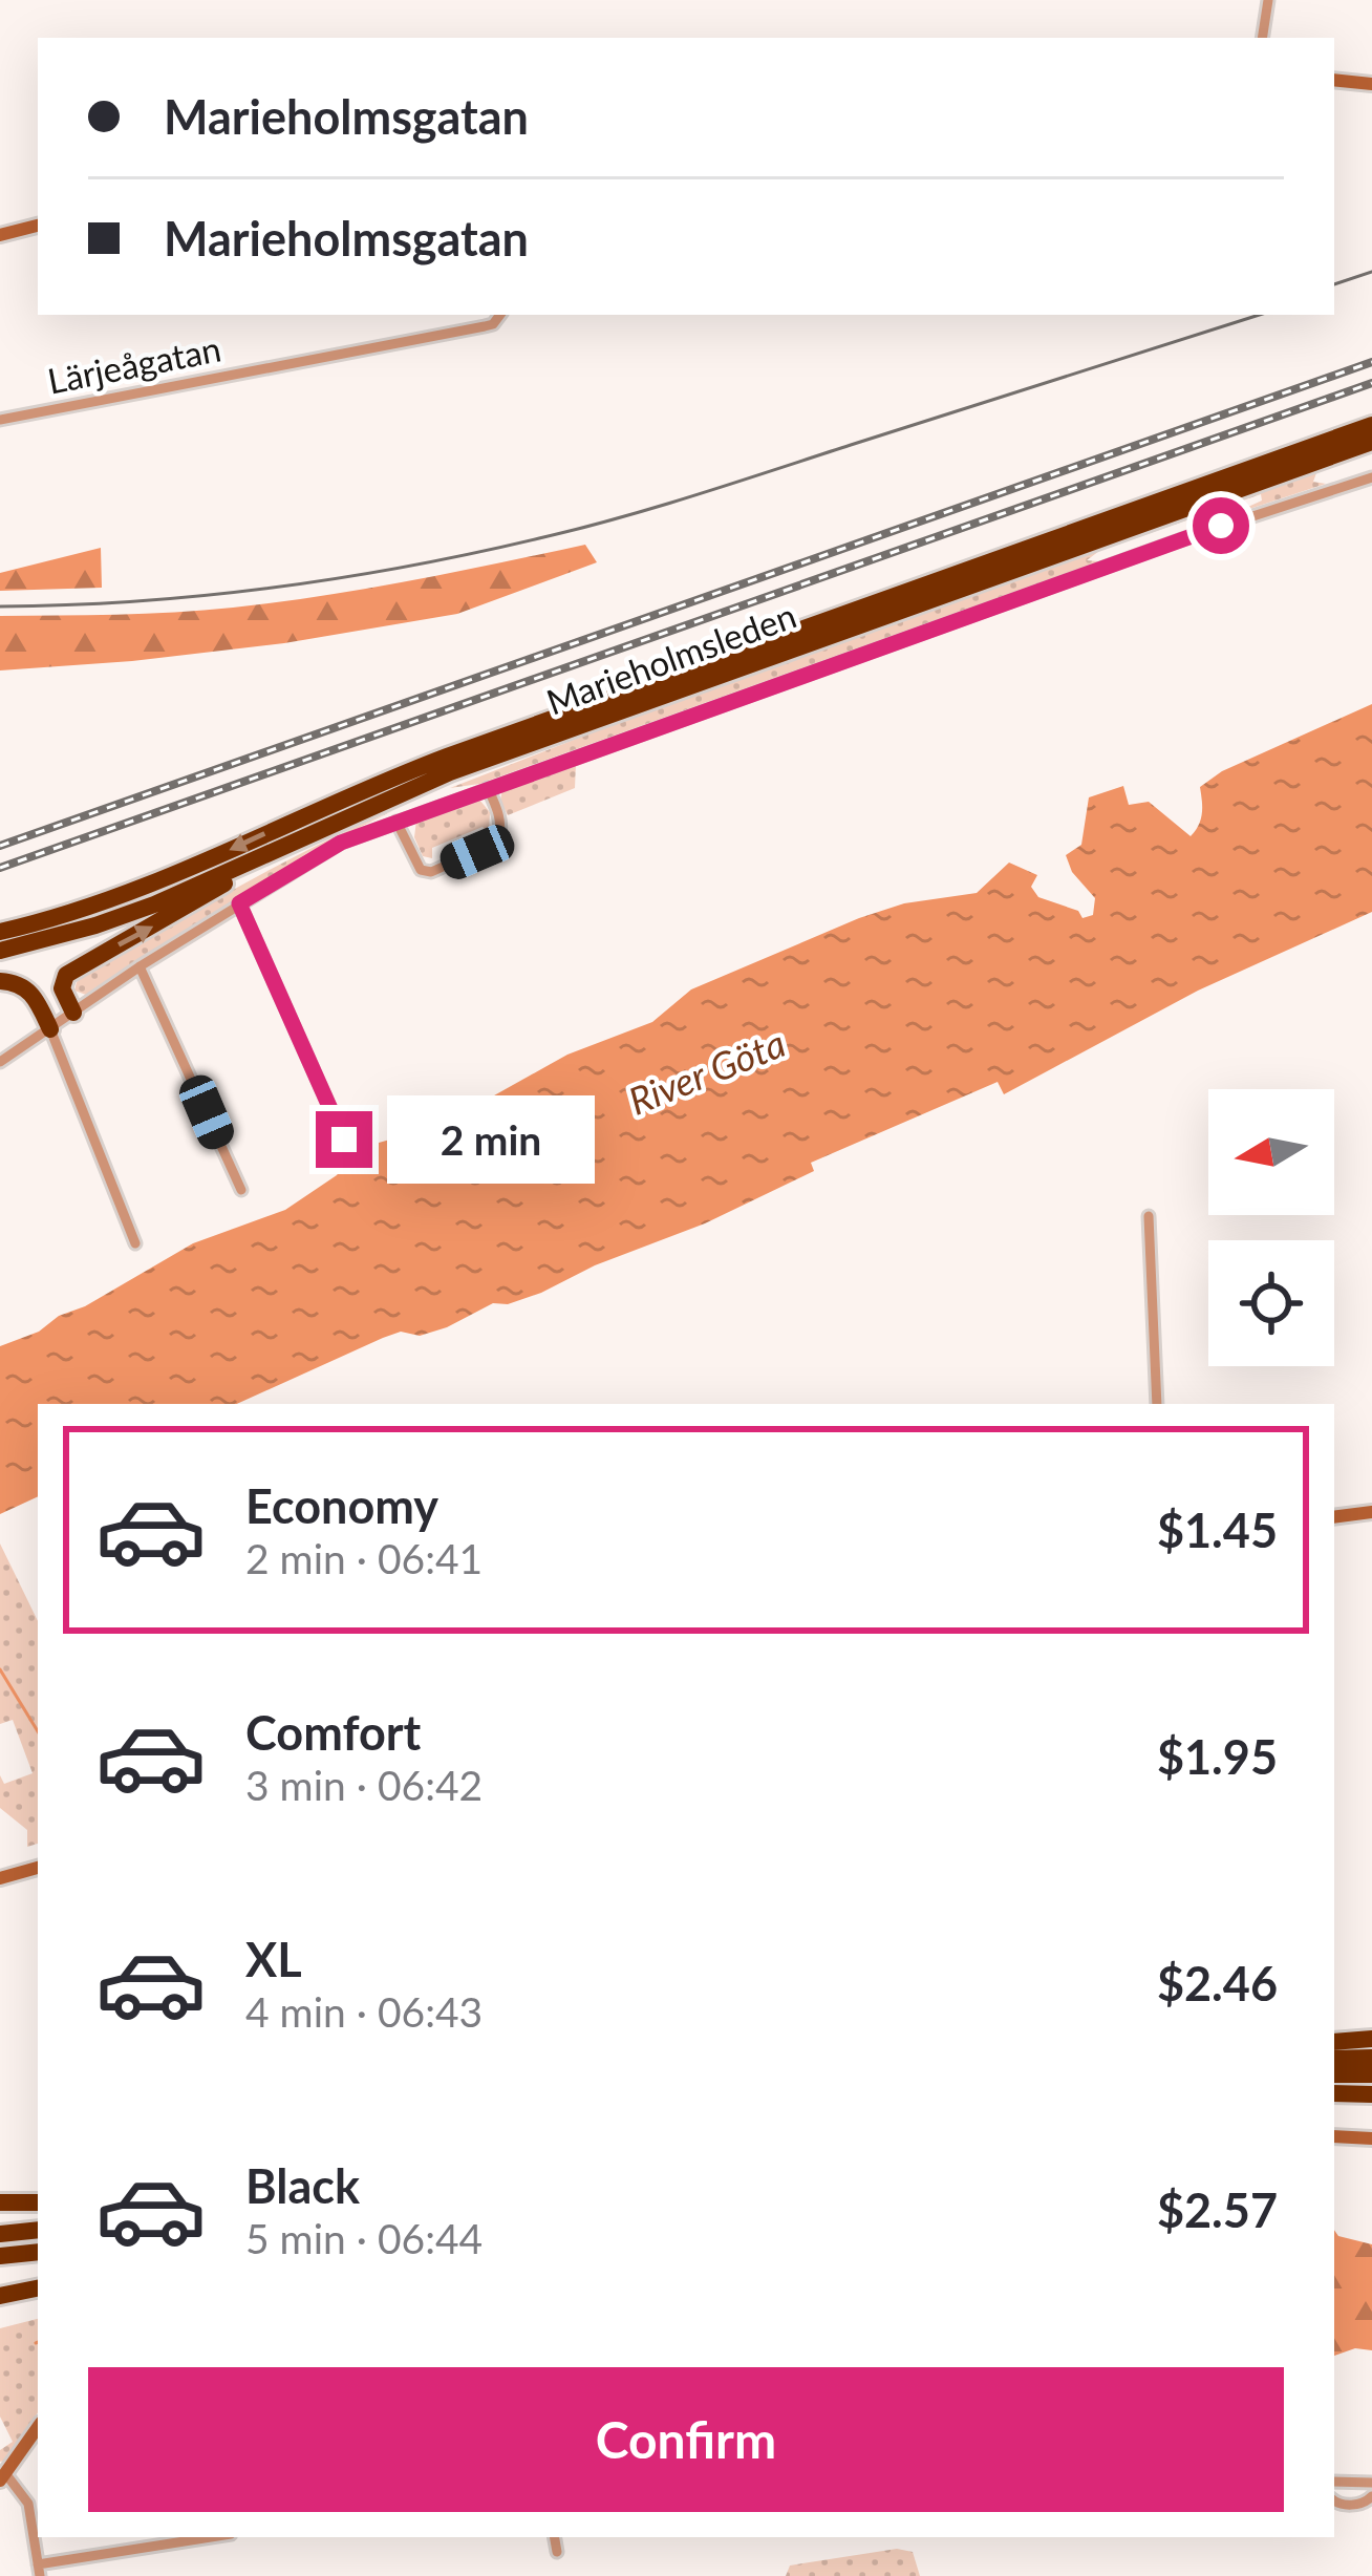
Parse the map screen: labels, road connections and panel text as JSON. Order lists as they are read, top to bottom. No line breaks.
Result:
{"streets":{"highway":["Marieholmsleden"],"street":["Lärjeågatan"]},"water":["River Göta"],"north":"left","page":{"banner":["Marieholmsgatan","Marieholmsgatan"],"bubble":"2 min","list":[{"name":"Economy","note":"2 min · 06:41","value":"$1.45"},{"name":"Comfort","note":"3 min · 06:42","value":"$1.95"},{"name":"XL","note":"4 min · 06:43","value":"$2.46"},{"name":"Black","note":"5 min · 06:44","value":"$2.57"}],"buttons":"Confirm"}}
